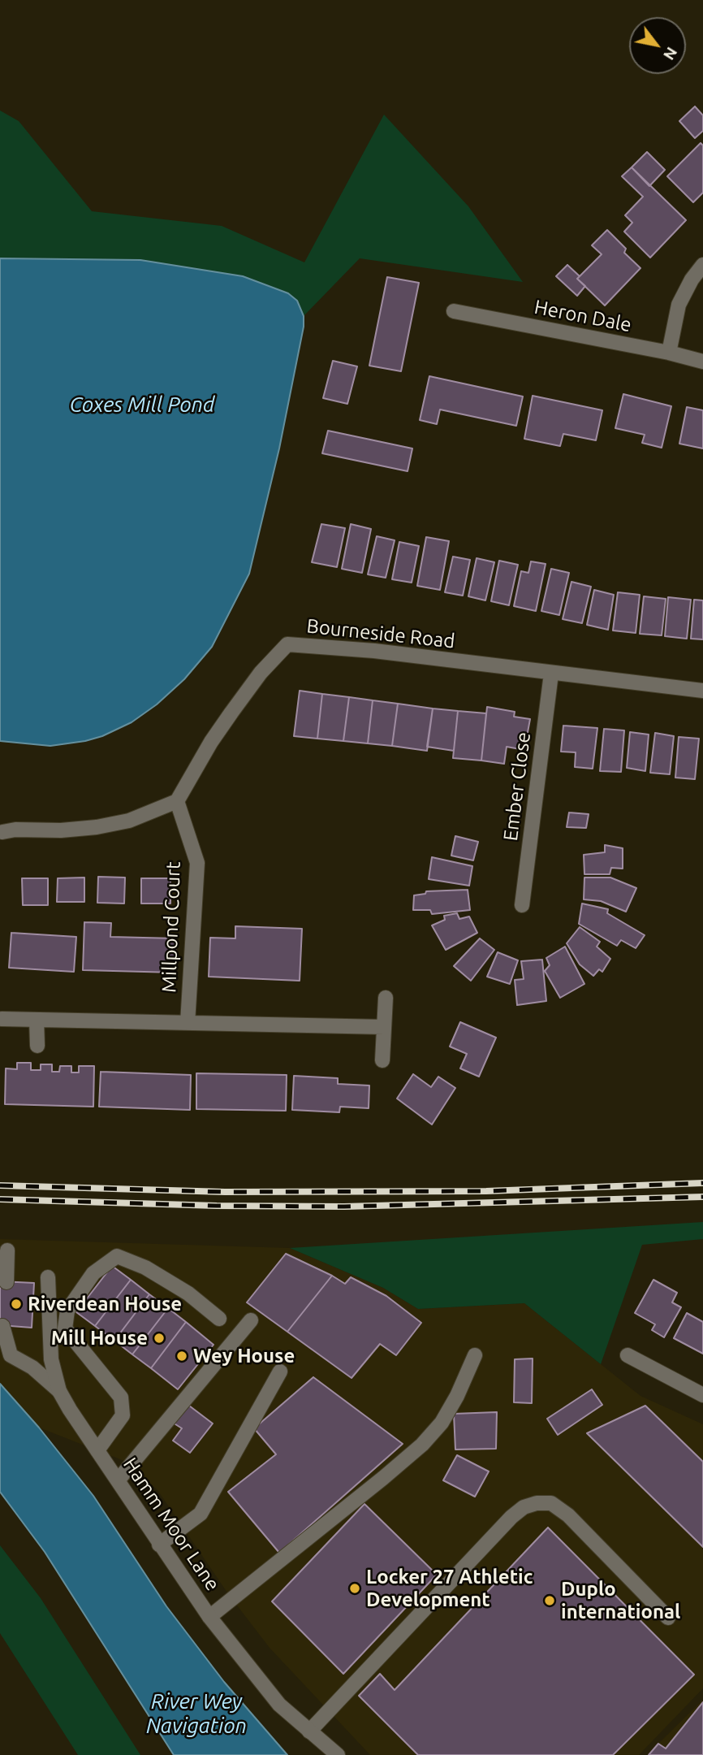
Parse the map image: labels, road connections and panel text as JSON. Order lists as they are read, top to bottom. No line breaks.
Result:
{"streets":{"street":["Heron Dale","Bourneside Road","Ember Close","Millpond Court","Hamm Moor Lane"]},"crossings":[["Bourneside Road","Ember Close"],["Bourneside Road","Millpond Court"]],"water":["Coxes Mill Pond","River Wey Navigation"],"places":["Riverdean House","Mill House","Wey House","Locker 27 Athletic Development","Duplo international"],"north":"bottom right"}
